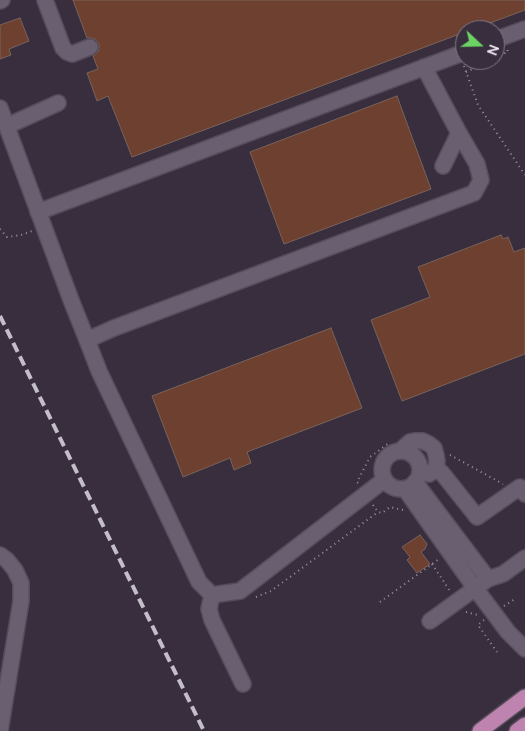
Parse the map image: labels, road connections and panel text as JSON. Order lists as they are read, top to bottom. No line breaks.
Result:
{"north":"right"}
